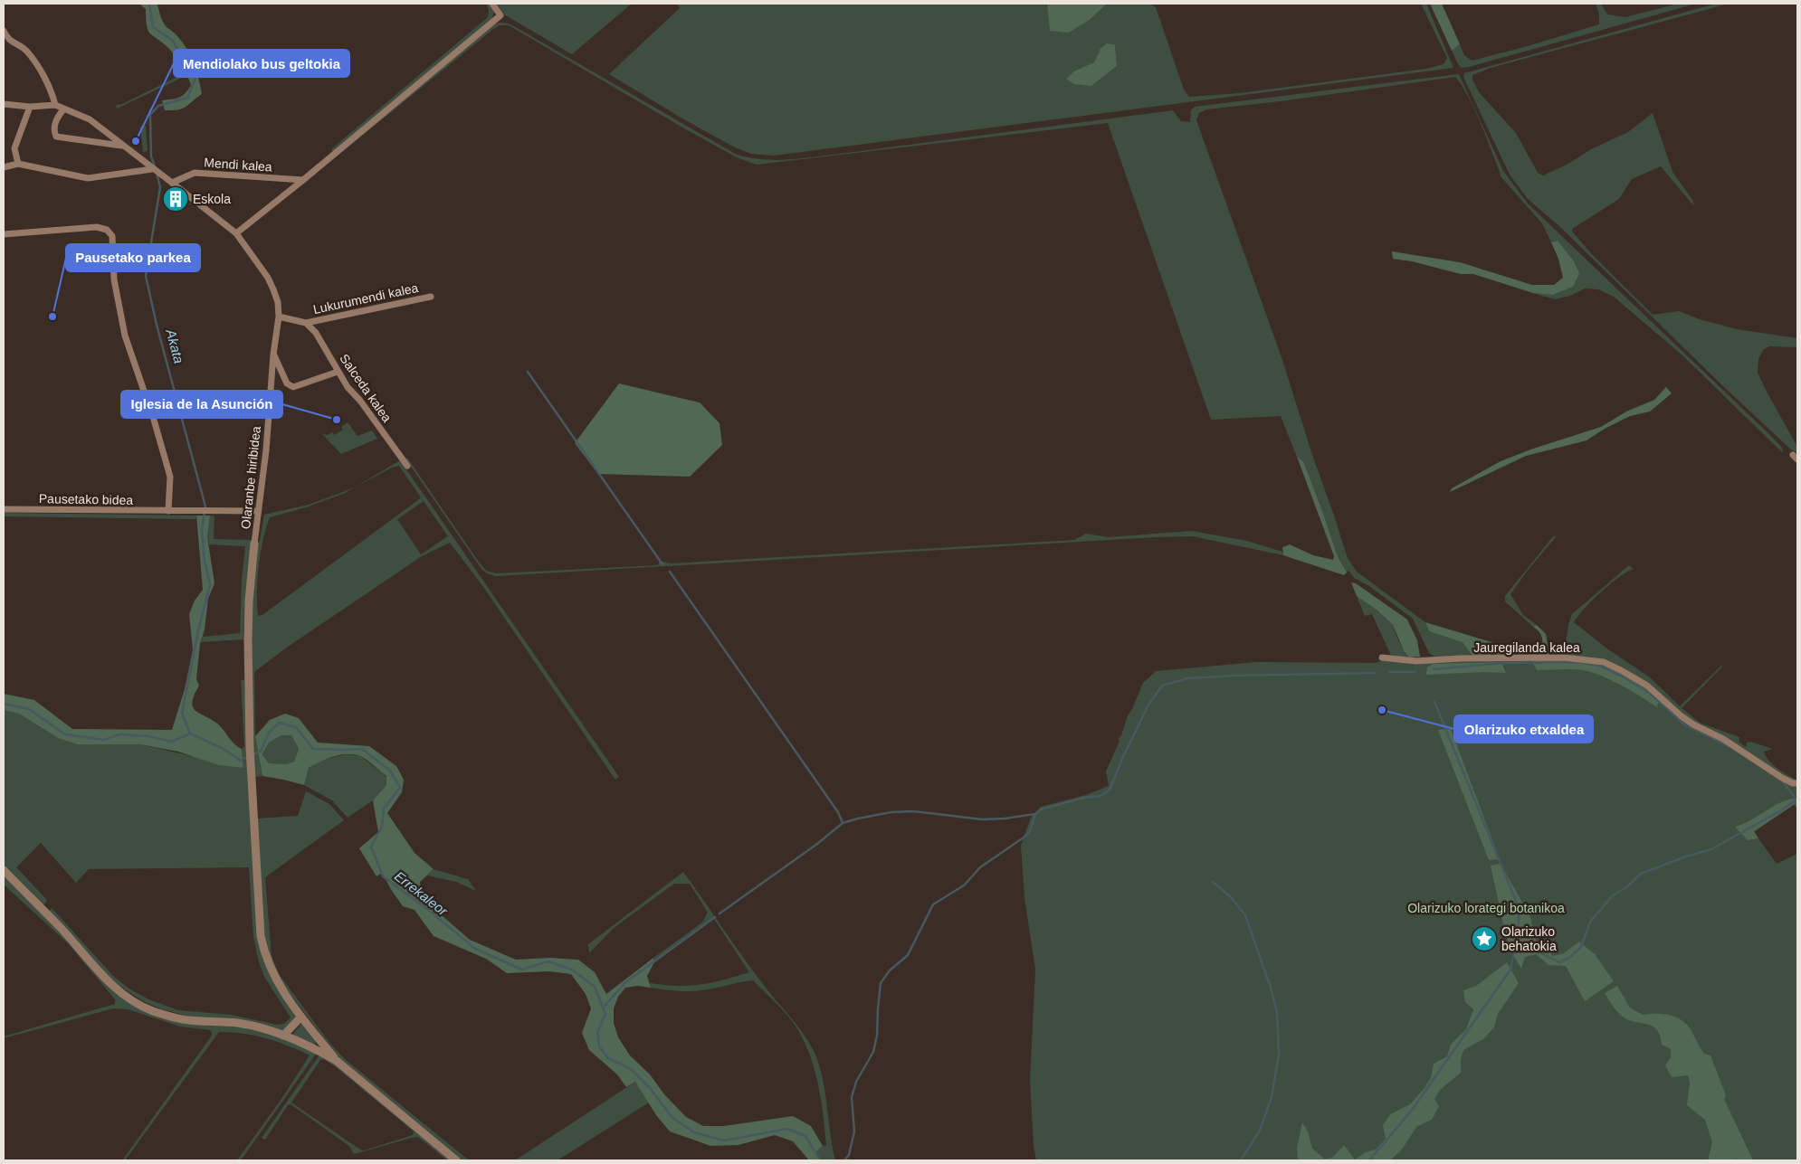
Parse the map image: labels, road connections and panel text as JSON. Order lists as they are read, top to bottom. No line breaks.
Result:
{"streets":{"street":["Mendi kalea","Lukurumendi kalea","Salceda kalea","Olaranbe hiribidea","Pausetako bidea","Jauregilanda kalea"]},"crossings":[["Mendi kalea","Olaranbe hiribidea"],["Lukurumendi kalea","Salceda kalea"],["Olaranbe hiribidea","Pausetako bidea"]],"water":["Akata","Errekaleor"],"parks":["Olarizuko lorategi botanikoa"],"places":{"other":["Mendiolako bus geltokia","Pausetako parkea","Iglesia de la Asunción","Olarizuko etxaldea"],"building":["Eskola"],"place":["Olarizuko behatokia"]}}
